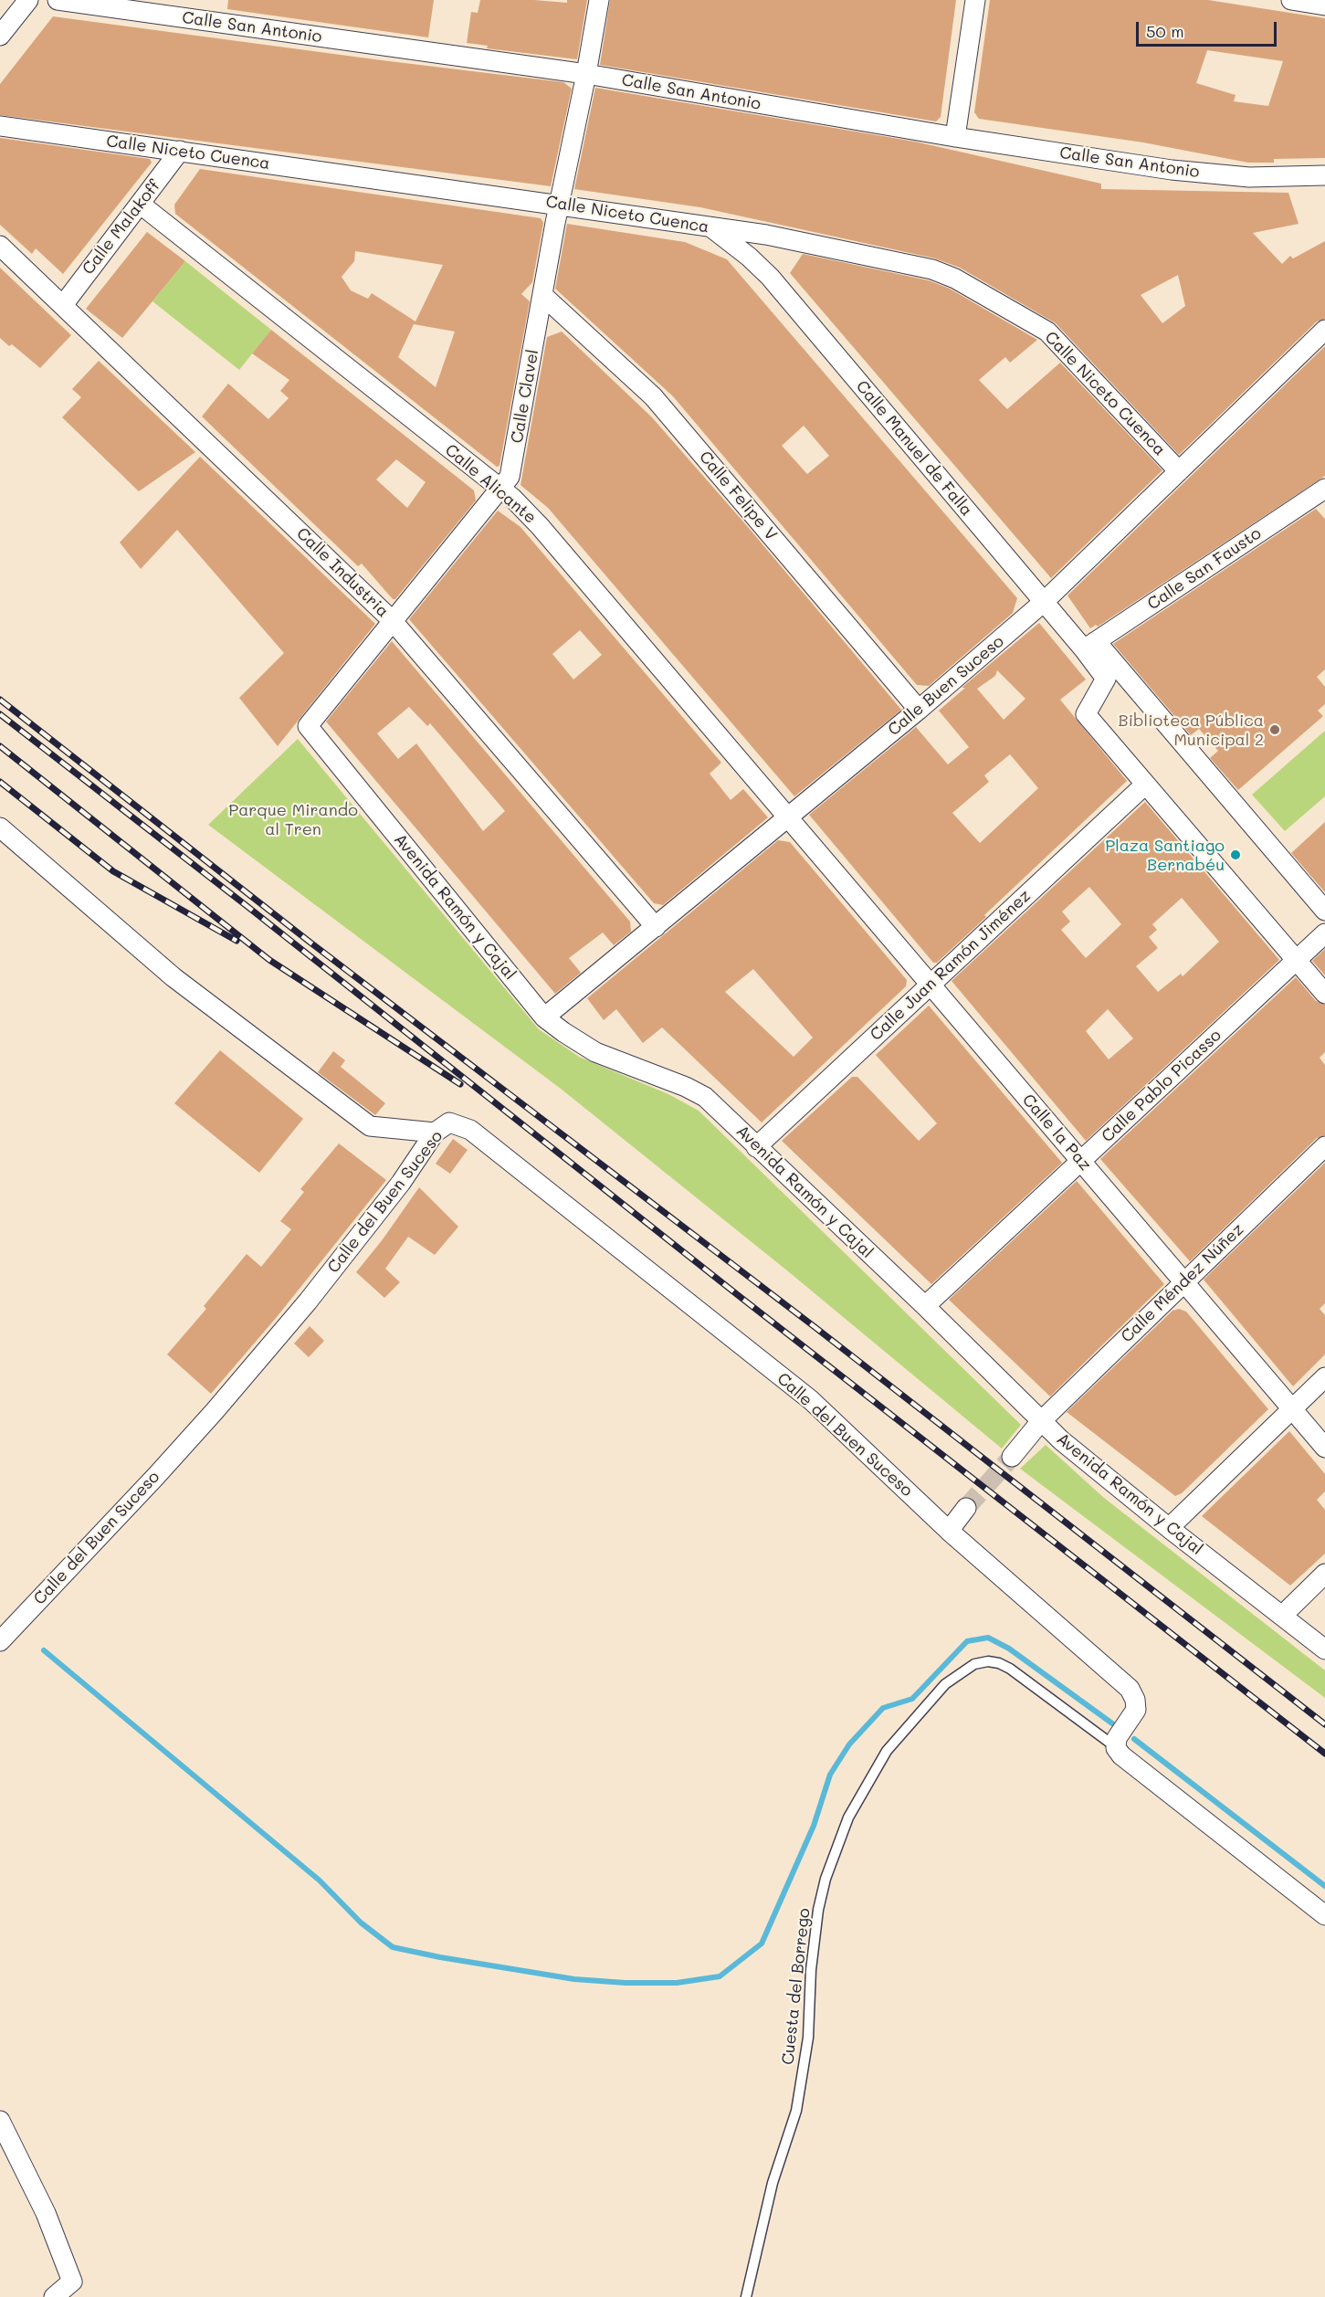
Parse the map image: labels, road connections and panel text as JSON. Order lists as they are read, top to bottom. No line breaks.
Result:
{"streets":{"street":["Calle San Antonio","Calle Niceto Cuenca","Calle Malakoff","Calle Clavel","Calle Manuel de Falla","Calle Alicante","Calle Felipe V","Calle San Fausto","Calle Industria","Calle Buen Suceso","Avenida Ramón y Cajal","Calle Juan Ramón Jiménez","Calle Pablo Picasso","Calle la Paz","Calle del Buen Suceso","Calle Méndez Núñez"],"lane":["Cuesta del Borrego"]},"crossings":[["Calle San Antonio","Calle Clavel"],["Calle Niceto Cuenca","Calle Malakoff"],["Calle Niceto Cuenca","Calle Clavel"],["Calle Niceto Cuenca","Calle Manuel de Falla"],["Calle Niceto Cuenca","Calle Buen Suceso"],["Calle Malakoff","Calle Alicante"],["Calle Malakoff","Calle Industria"],["Calle Clavel","Calle Alicante"],["Calle Clavel","Calle Felipe V"],["Calle Clavel","Calle Industria"],["Calle Clavel","Avenida Ramón y Cajal"],["Calle Manuel de Falla","Calle San Fausto"],["Calle Manuel de Falla","Calle Buen Suceso"],["Calle Manuel de Falla","Calle Juan Ramón Jiménez"],["Calle Alicante","Calle Buen Suceso"],["Calle Alicante","Calle la Paz"],["Calle Felipe V","Calle Buen Suceso"],["Calle Industria","Calle Buen Suceso"],["Calle Buen Suceso","Avenida Ramón y Cajal"],["Calle Buen Suceso","Calle la Paz"],["Avenida Ramón y Cajal","Calle Juan Ramón Jiménez"],["Avenida Ramón y Cajal","Calle Pablo Picasso"],["Avenida Ramón y Cajal","Calle Méndez Núñez"],["Calle Juan Ramón Jiménez","Calle la Paz"],["Calle Pablo Picasso","Calle la Paz"],["Calle la Paz","Calle Méndez Núñez"]],"parks":["Parque Mirando al Tren"],"places":["Biblioteca Pública Municipal 2","Plaza Santiago Bernabéu"],"scale_bar":"50 m"}
